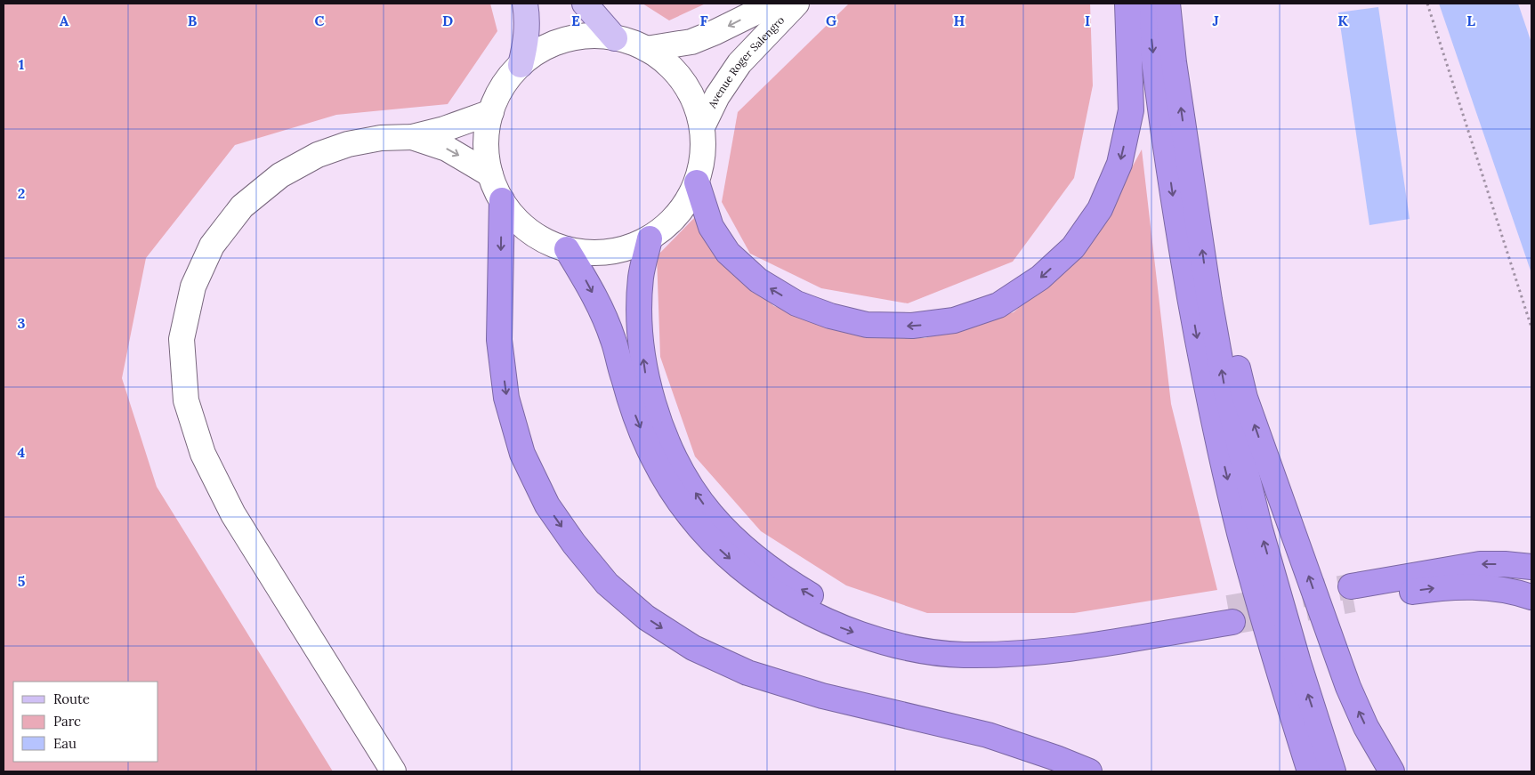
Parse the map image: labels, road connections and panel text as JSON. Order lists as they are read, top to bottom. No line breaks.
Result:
{"streets":{"main road":["Avenue Roger Salengro"]},"one_way":["Avenue Roger Salengro"],"legend":["Route","Parc","Eau"],"grid":{"columns":["A","B","C","D","E","F","G","H","I","J","K","L"],"rows":["1","2","3","4","5"]}}
